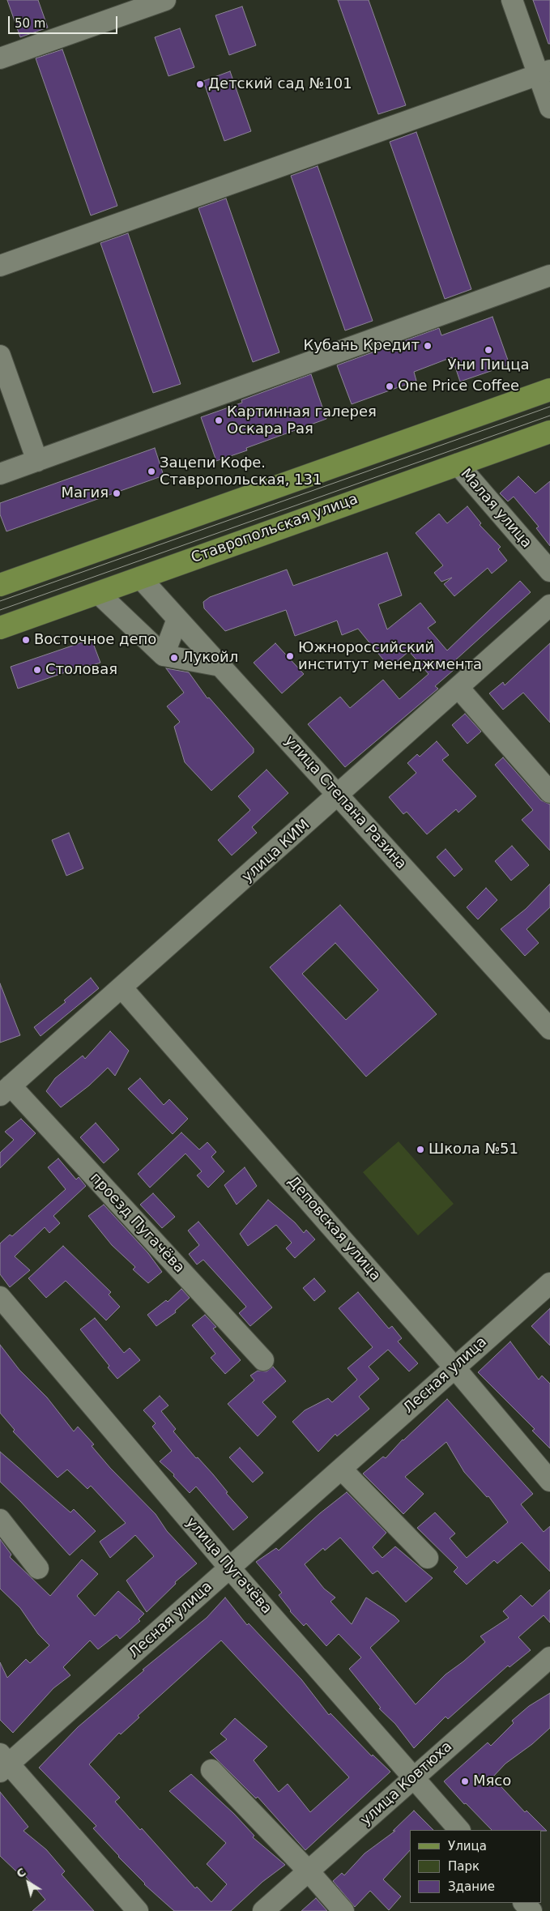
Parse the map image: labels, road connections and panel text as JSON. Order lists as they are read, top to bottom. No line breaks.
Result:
{"streets":{"main road":["Ставропольская улица"],"street":["Малая улица","улица Степана Разина","улица КИМ","проезд Пугачёва","Деповская улица","Лесная улица","улица Пугачёва","улица Ковтюха"]},"crossings":[["Малая улица","Ставропольская улица"],["Ставропольская улица","улица Степана Разина"],["улица Степана Разина","улица КИМ"],["улица КИМ","проезд Пугачёва"],["улица КИМ","Деповская улица"],["Деповская улица","Лесная улица"],["Лесная улица","улица Пугачёва"],["улица Пугачёва","улица Ковтюха"]],"places":["Детский сад №101","Кубань Кредит","Уни Пицца","One Price Coffee","Картинная галерея Оскара Рая","Зацепи Кофе. Ставропольская, 131","Магия","Восточное депо","Южнороссийский институт менеджмента","Лукойл","Столовая","Школа №51","Мясо"],"legend":["Улица","Парк","Здание"],"scale_bar":"50 m","north":"top left"}
